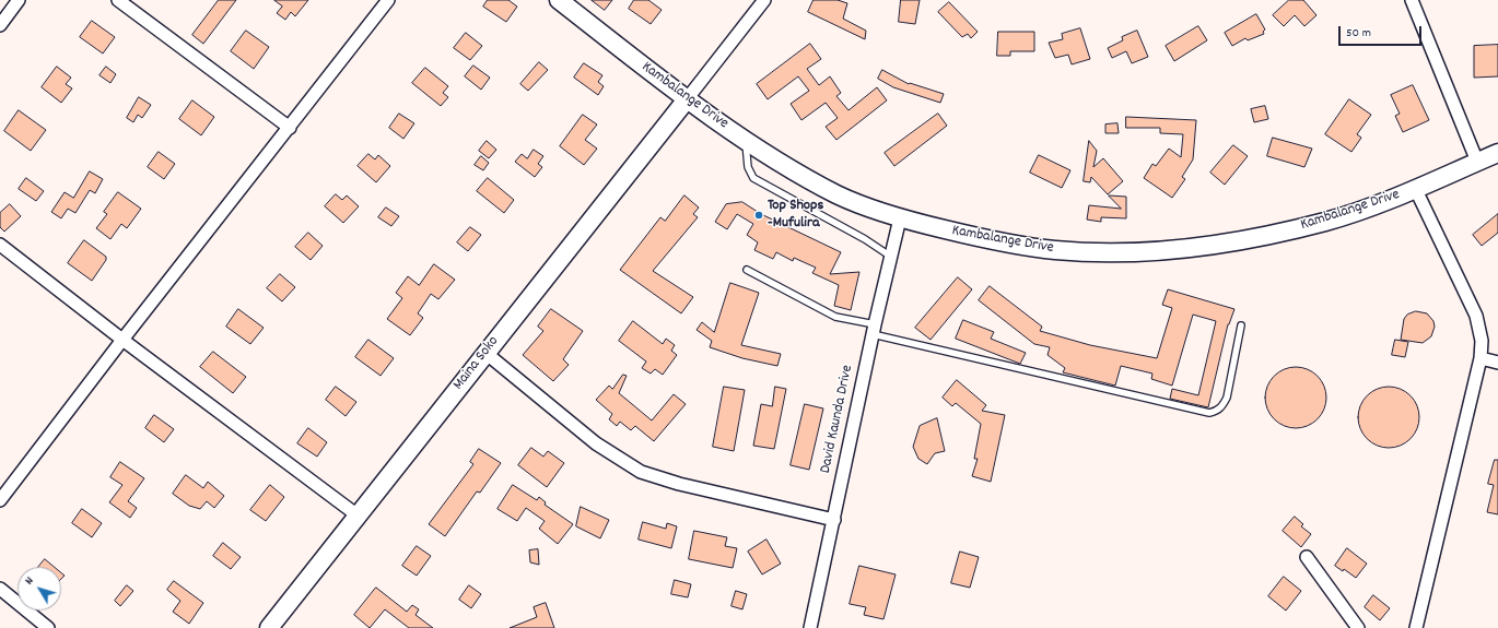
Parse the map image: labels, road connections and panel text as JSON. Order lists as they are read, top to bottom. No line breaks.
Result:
{"streets":{"street":["Kambalange Drive","Maina Soko","David Kaunda Drive"]},"crossings":[["Kambalange Drive","Maina Soko"],["Kambalange Drive","David Kaunda Drive"]],"places":["Top Shops -Mufulira"],"scale_bar":"50 m","north":"top left"}
